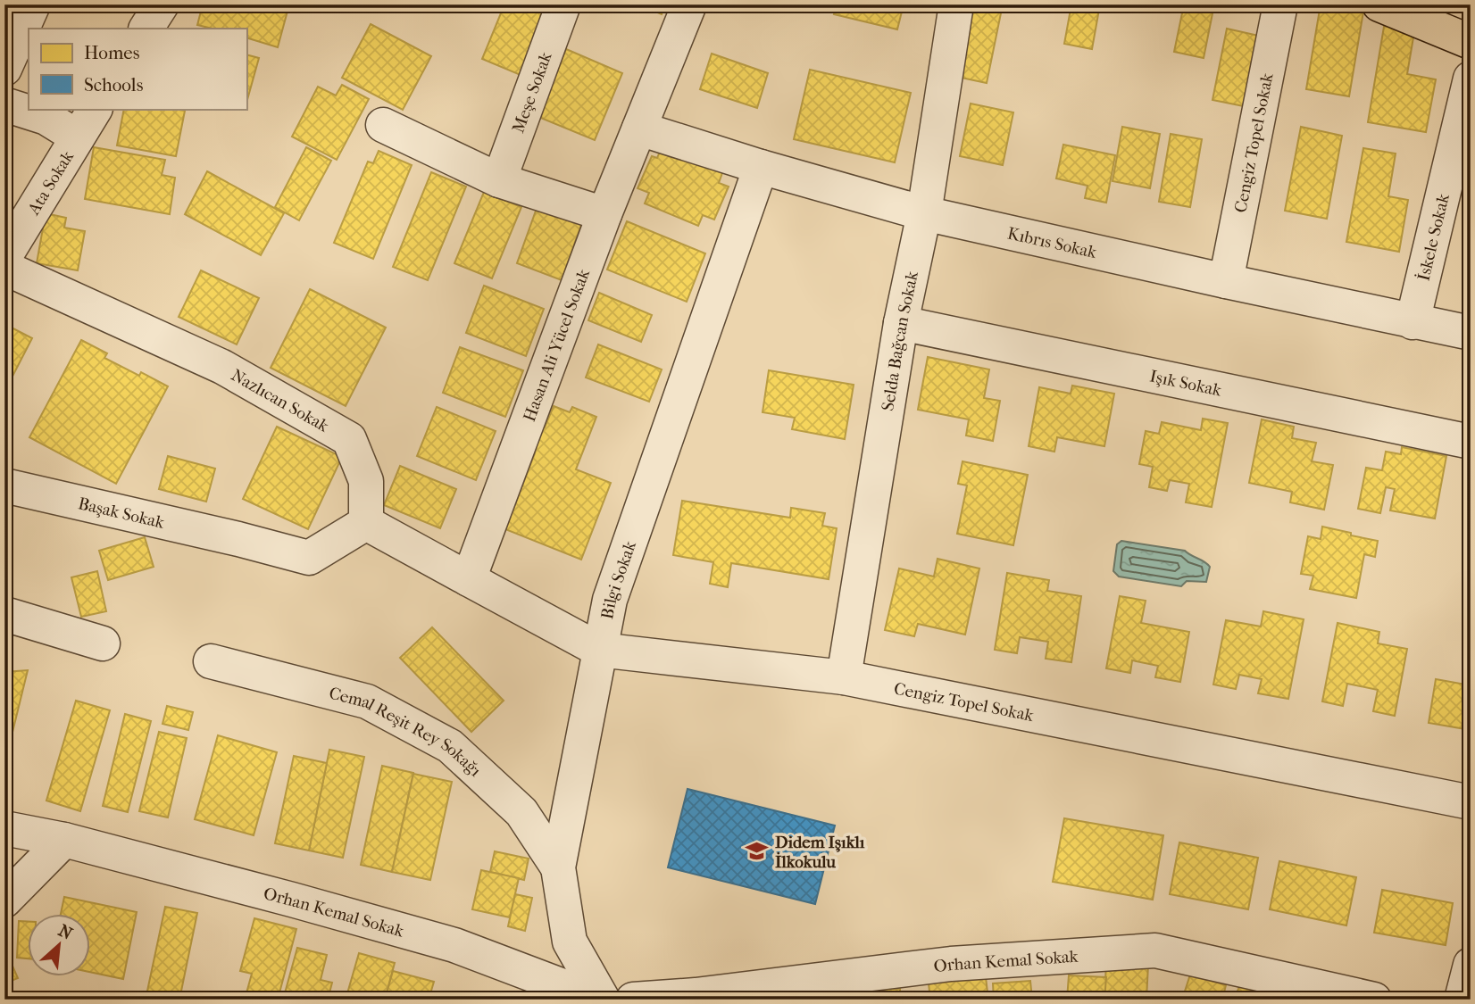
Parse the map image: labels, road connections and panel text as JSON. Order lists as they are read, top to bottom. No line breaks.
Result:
{"streets":{"street":["Meşe Sokak","Cengiz Topel Sokak","Ata Sokak","İskele Sokak","Kıbrıs Sokak","Selda Bağcan Sokak","Hasan Ali Yücel Sokak","Işık Sokak","Nazlıcan Sokak","Başak Sokak","Bilgi Sokak","Cemal Reşit Rey Sokağı","Orhan Kemal Sokak"]},"crossings":[["Cengiz Topel Sokak","Kıbrıs Sokak"],["Cengiz Topel Sokak","Selda Bağcan Sokak"],["Cengiz Topel Sokak","Hasan Ali Yücel Sokak"],["Cengiz Topel Sokak","Bilgi Sokak"],["İskele Sokak","Kıbrıs Sokak"],["Kıbrıs Sokak","Selda Bağcan Sokak"],["Kıbrıs Sokak","Hasan Ali Yücel Sokak"],["Kıbrıs Sokak","Bilgi Sokak"],["Selda Bağcan Sokak","Işık Sokak"],["Nazlıcan Sokak","Başak Sokak"],["Bilgi Sokak","Cemal Reşit Rey Sokağı"],["Bilgi Sokak","Orhan Kemal Sokak"]],"places":{"school or university":["Didem Işıklı İlkokulu"]},"legend":["Homes","Schools"],"north":"top right"}
